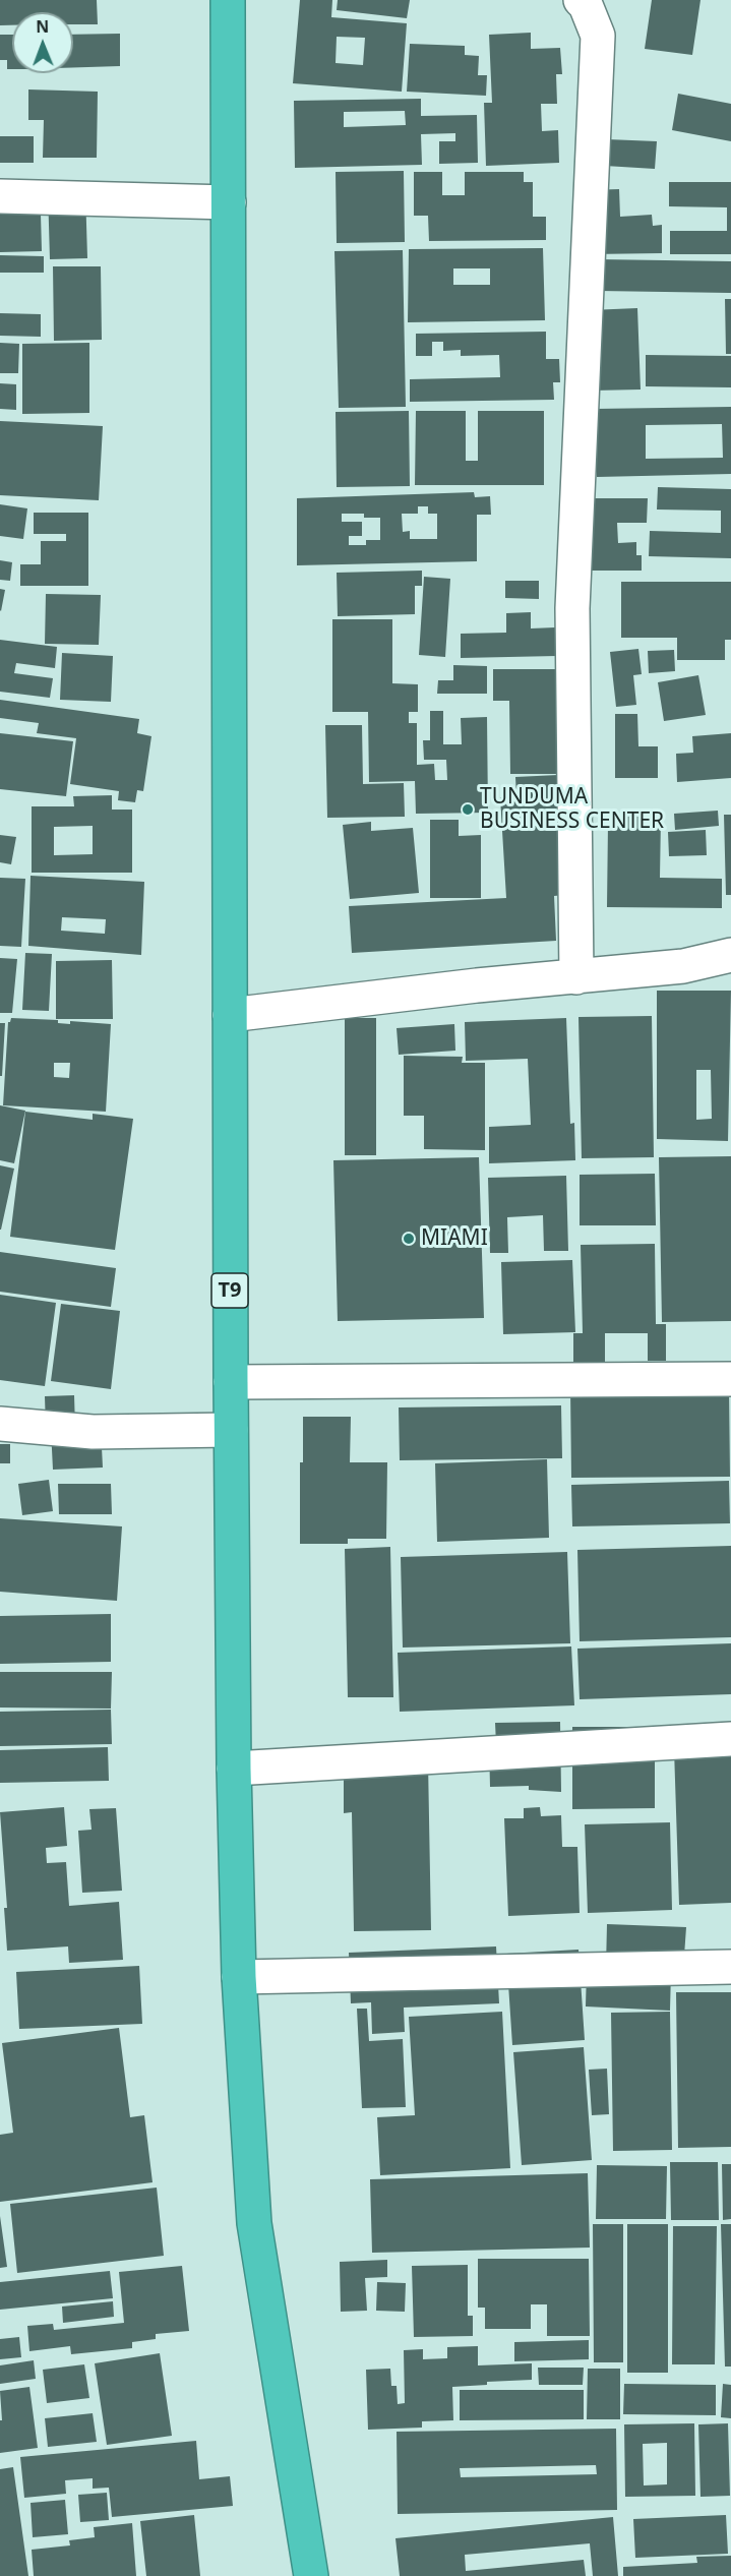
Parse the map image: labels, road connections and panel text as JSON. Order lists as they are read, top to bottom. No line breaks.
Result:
{"streets":{"highway":["T9"]},"places":["TUNDUMA BUSINESS CENTER","MIAMI"],"north":"top"}
